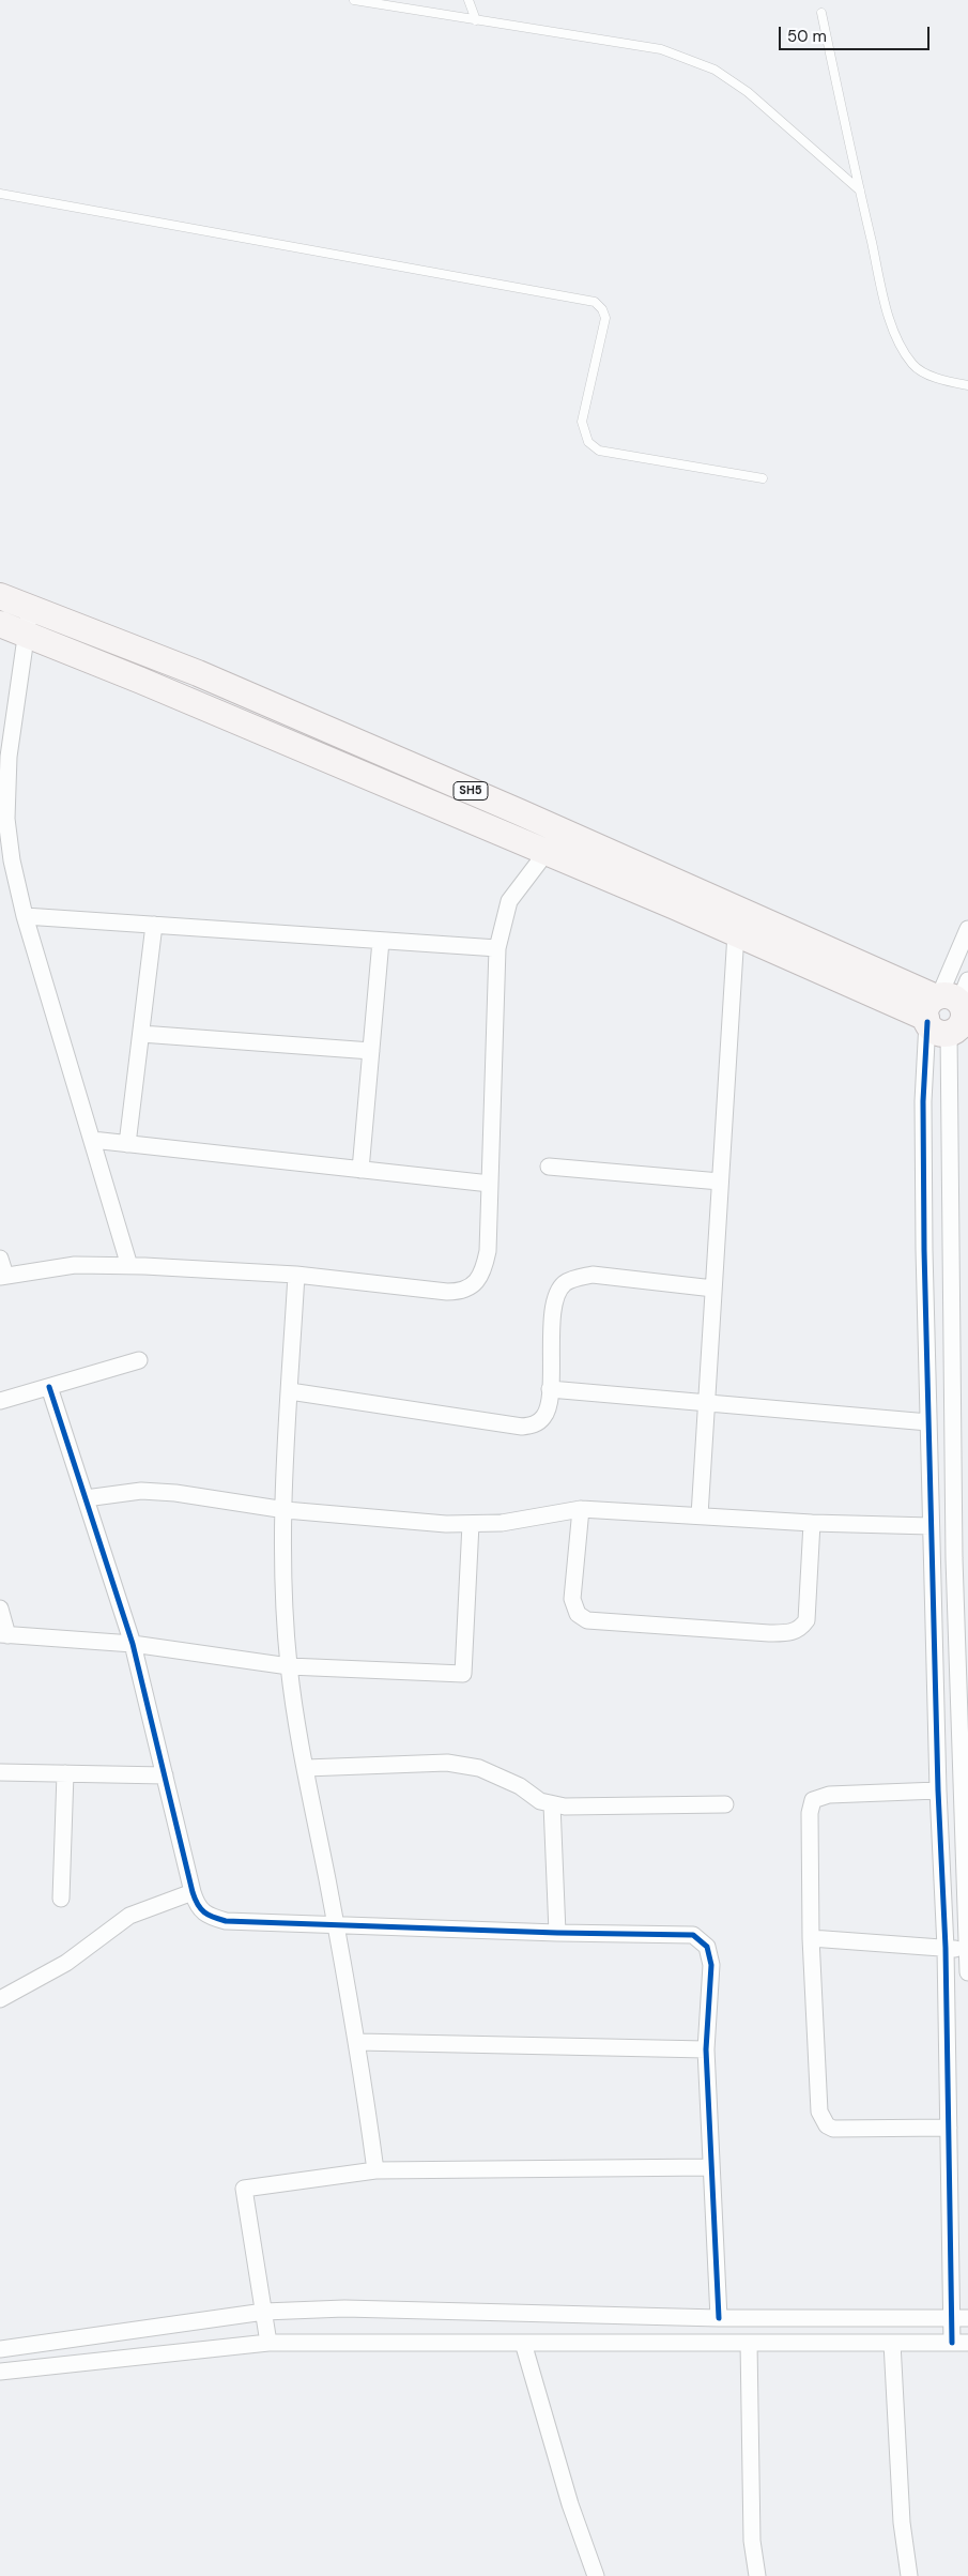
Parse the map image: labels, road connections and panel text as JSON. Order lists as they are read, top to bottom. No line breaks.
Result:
{"streets":{"main road":["SH5"]},"scale_bar":"50 m"}
